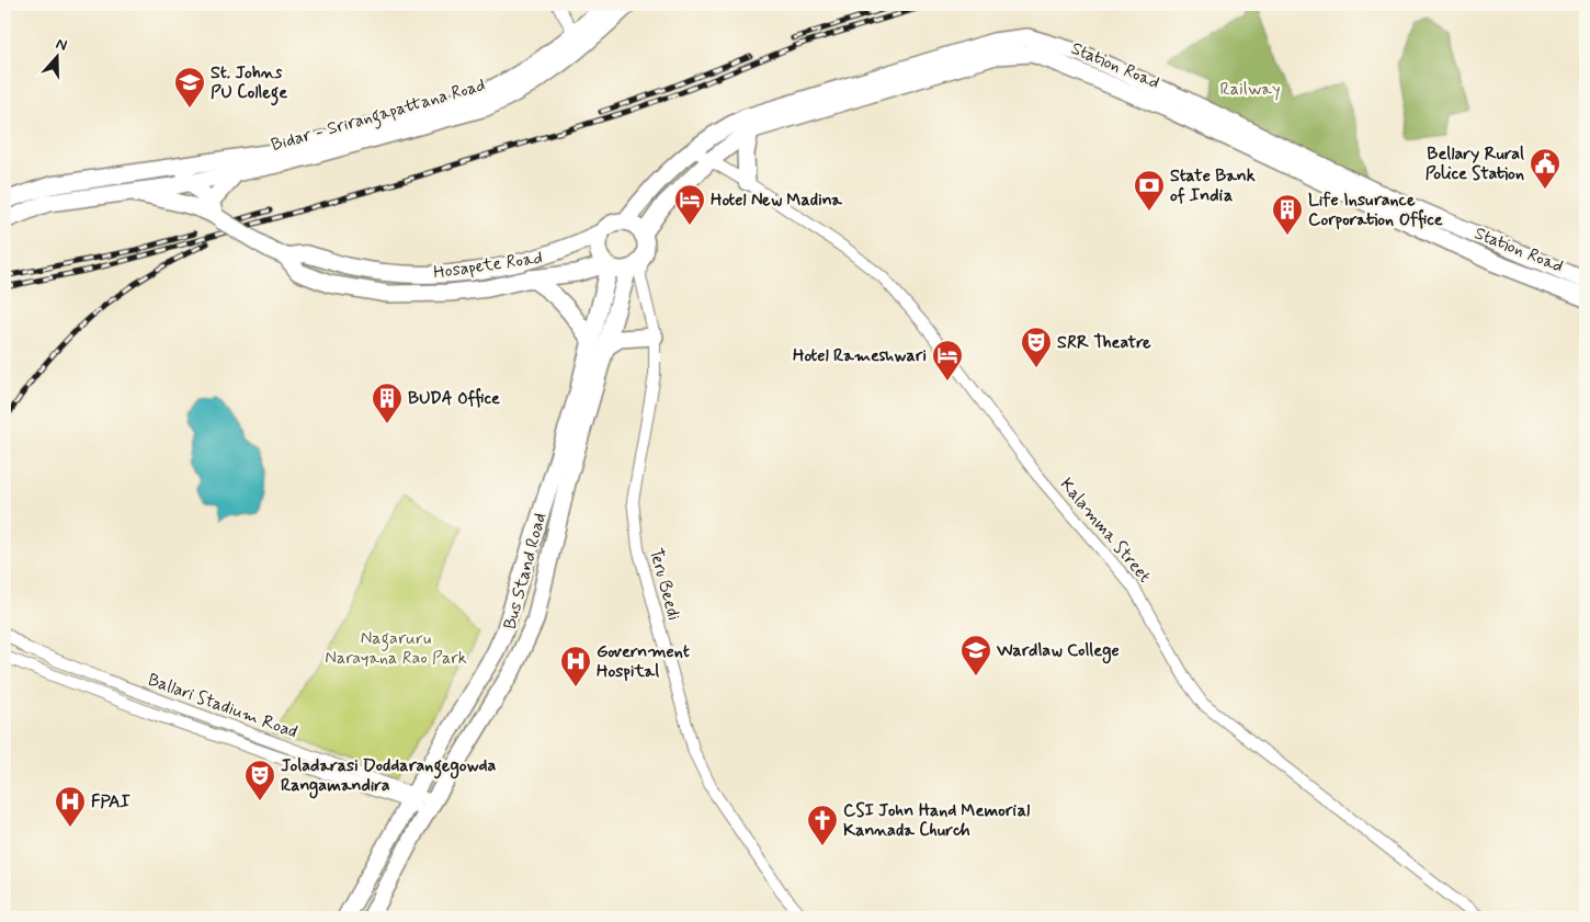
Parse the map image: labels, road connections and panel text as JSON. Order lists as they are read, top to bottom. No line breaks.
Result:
{"streets":{"highway":["Station Road","Bidar - Srirangapattana Road","Hosapete Road","Bus Stand Road"],"street":["Kalamma Street","Teru Beedi","Ballari Stadium Road"]},"crossings":[["Station Road","Hosapete Road"],["Station Road","Kalamma Street"],["Station Road","Bus Stand Road"],["Station Road","Teru Beedi"],["Hosapete Road","Bus Stand Road"],["Hosapete Road","Teru Beedi"],["Bus Stand Road","Teru Beedi"],["Bus Stand Road","Ballari Stadium Road"]],"parks":["Railway","Nagaruru Narayana Rao Park"],"places":{"school or university":["St. Johns PU College","Wardlaw College"],"public building":["Bellary Rural Police Station"],"bank":["State Bank of India"],"hotel":["Hotel New Madina","Hotel Rameshwari"],"building":["Life Insurance Corporation Office","BUDA Office"],"theatre":["SRR Theatre","Joladarasi Doddarangegowda Rangamandira"],"hospital":["Government Hospital","FPAI"],"church":["CSI John Hand Memorial Kannada Church"]},"north":"top"}
